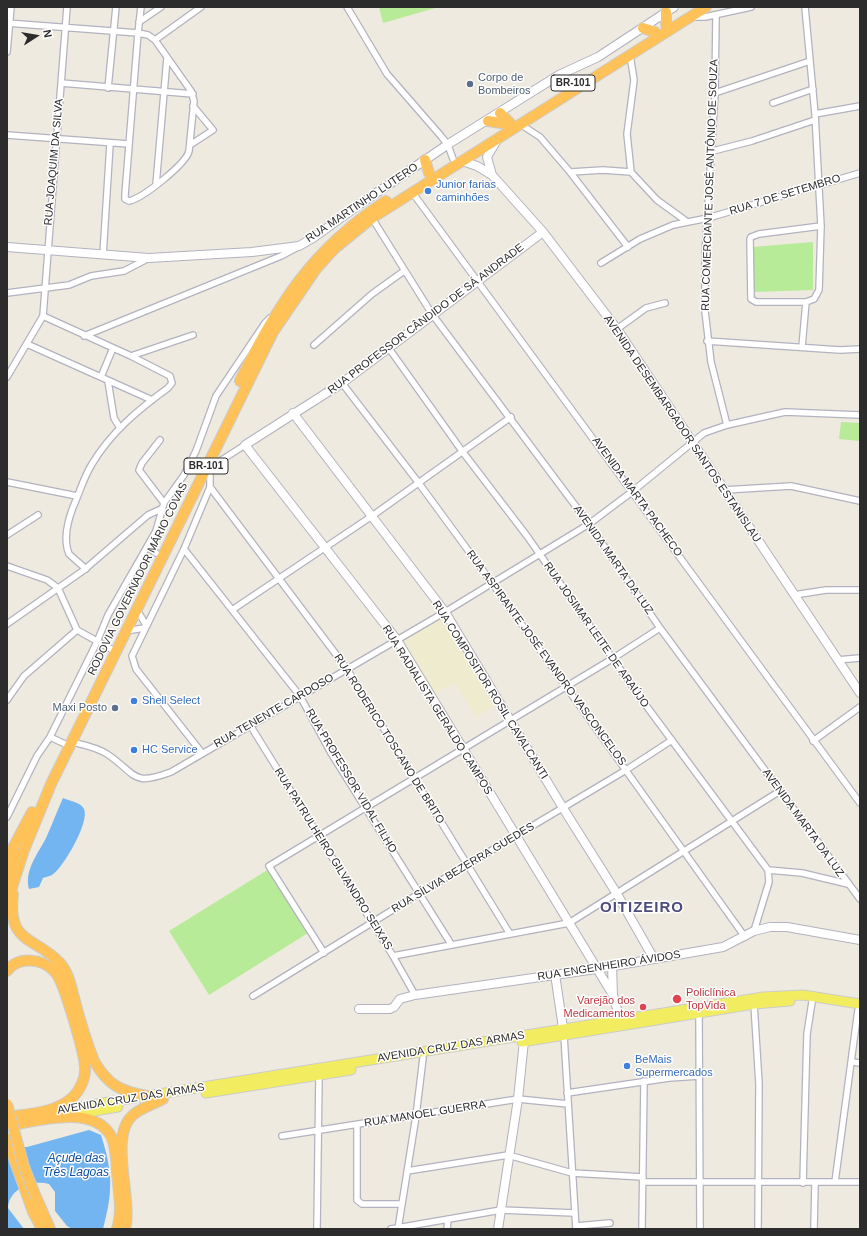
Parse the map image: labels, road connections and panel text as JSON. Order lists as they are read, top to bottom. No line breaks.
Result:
{"streets":{"highway":["BR-101","RODOVIA GOVERNADOR MÁRIO COVAS"],"main road":["AVENIDA CRUZ DAS ARMAS"],"street":["RUA JOAQUIM DA SILVA","RUA COMERCIANTE JOSÉ ANTÔNIO DE SOUZA","RUA 7 DE SETEMBRO","RUA MARTINHO LUTERO","RUA PROFESSOR CÂNDIDO DE SÁ ANDRADE","AVENIDA DESEMBARGADOR SANTOS ESTANISLAU","AVENIDA MARTA PACHECO","AVENIDA MARTA DA LUZ","RUA JOSIMAR LEITE DE ARAÚJO","RUA ASPIRANTE JOSÉ EVANDRO VASCONCELOS","RUA COMPOSITOR ROSIL CAVALCANTI","RUA RADIALISTA GERALDO CAMPOS","RUA TENENTE CARDOSO","RUA RODERICO TOSCANO DE BRITO","RUA PROFESSOR VIDAL FILHO","RUA PATRULHEIRO GILVANDRO SEIXAS","RUA SÍLVIA BEZERRA GUEDES","RUA ENGENHEIRO ÁVIDOS","RUA MANOEL GUERRA"]},"crossings":[["RUA JOAQUIM DA SILVA","RUA MARTINHO LUTERO"],["RUA COMERCIANTE JOSÉ ANTÔNIO DE SOUZA","RUA 7 DE SETEMBRO"],["RUA COMERCIANTE JOSÉ ANTÔNIO DE SOUZA","RUA TENENTE CARDOSO"],["RUA PROFESSOR CÂNDIDO DE SÁ ANDRADE","AVENIDA DESEMBARGADOR SANTOS ESTANISLAU"],["RUA PROFESSOR CÂNDIDO DE SÁ ANDRADE","AVENIDA MARTA PACHECO"],["RUA PROFESSOR CÂNDIDO DE SÁ ANDRADE","AVENIDA MARTA DA LUZ"],["RUA PROFESSOR CÂNDIDO DE SÁ ANDRADE","RODOVIA GOVERNADOR MÁRIO COVAS"],["RUA PROFESSOR CÂNDIDO DE SÁ ANDRADE","RUA JOSIMAR LEITE DE ARAÚJO"],["RUA PROFESSOR CÂNDIDO DE SÁ ANDRADE","RUA ASPIRANTE JOSÉ EVANDRO VASCONCELOS"],["RUA PROFESSOR CÂNDIDO DE SÁ ANDRADE","RUA COMPOSITOR ROSIL CAVALCANTI"],["RUA PROFESSOR CÂNDIDO DE SÁ ANDRADE","RUA RADIALISTA GERALDO CAMPOS"],["AVENIDA DESEMBARGADOR SANTOS ESTANISLAU","RODOVIA GOVERNADOR MÁRIO COVAS"],["AVENIDA DESEMBARGADOR SANTOS ESTANISLAU","RUA TENENTE CARDOSO"],["AVENIDA MARTA PACHECO","RODOVIA GOVERNADOR MÁRIO COVAS"],["AVENIDA MARTA PACHECO","RUA TENENTE CARDOSO"],["AVENIDA MARTA DA LUZ","RODOVIA GOVERNADOR MÁRIO COVAS"],["AVENIDA MARTA DA LUZ","RUA TENENTE CARDOSO"],["RODOVIA GOVERNADOR MÁRIO COVAS","RUA TENENTE CARDOSO"],["RUA JOSIMAR LEITE DE ARAÚJO","RUA TENENTE CARDOSO"],["RUA JOSIMAR LEITE DE ARAÚJO","RUA SÍLVIA BEZERRA GUEDES"],["RUA ASPIRANTE JOSÉ EVANDRO VASCONCELOS","RUA TENENTE CARDOSO"],["RUA ASPIRANTE JOSÉ EVANDRO VASCONCELOS","RUA SÍLVIA BEZERRA GUEDES"],["RUA ASPIRANTE JOSÉ EVANDRO VASCONCELOS","RUA ENGENHEIRO ÁVIDOS"],["RUA COMPOSITOR ROSIL CAVALCANTI","RUA TENENTE CARDOSO"],["RUA COMPOSITOR ROSIL CAVALCANTI","RUA SÍLVIA BEZERRA GUEDES"],["RUA COMPOSITOR ROSIL CAVALCANTI","RUA ENGENHEIRO ÁVIDOS"],["RUA RADIALISTA GERALDO CAMPOS","RUA TENENTE CARDOSO"],["RUA RADIALISTA GERALDO CAMPOS","RUA SÍLVIA BEZERRA GUEDES"],["RUA RADIALISTA GERALDO CAMPOS","RUA ENGENHEIRO ÁVIDOS"],["RUA TENENTE CARDOSO","RUA RODERICO TOSCANO DE BRITO"],["RUA TENENTE CARDOSO","RUA PROFESSOR VIDAL FILHO"],["RUA TENENTE CARDOSO","RUA PATRULHEIRO GILVANDRO SEIXAS"],["RUA RODERICO TOSCANO DE BRITO","RUA SÍLVIA BEZERRA GUEDES"],["RUA PROFESSOR VIDAL FILHO","RUA SÍLVIA BEZERRA GUEDES"],["RUA PATRULHEIRO GILVANDRO SEIXAS","RUA SÍLVIA BEZERRA GUEDES"],["RUA PATRULHEIRO GILVANDRO SEIXAS","RUA ENGENHEIRO ÁVIDOS"]],"districts":["OITIZEIRO"],"water":["Açude das Três Lagoas"],"places":["Corpo de Bombeiros","Junior farias caminhões","Shell Select","Maxi Posto","HC Service","Policlínica TopVida","Varejão dos Medicamentos","BeMais Supermercados"],"north":"right"}
